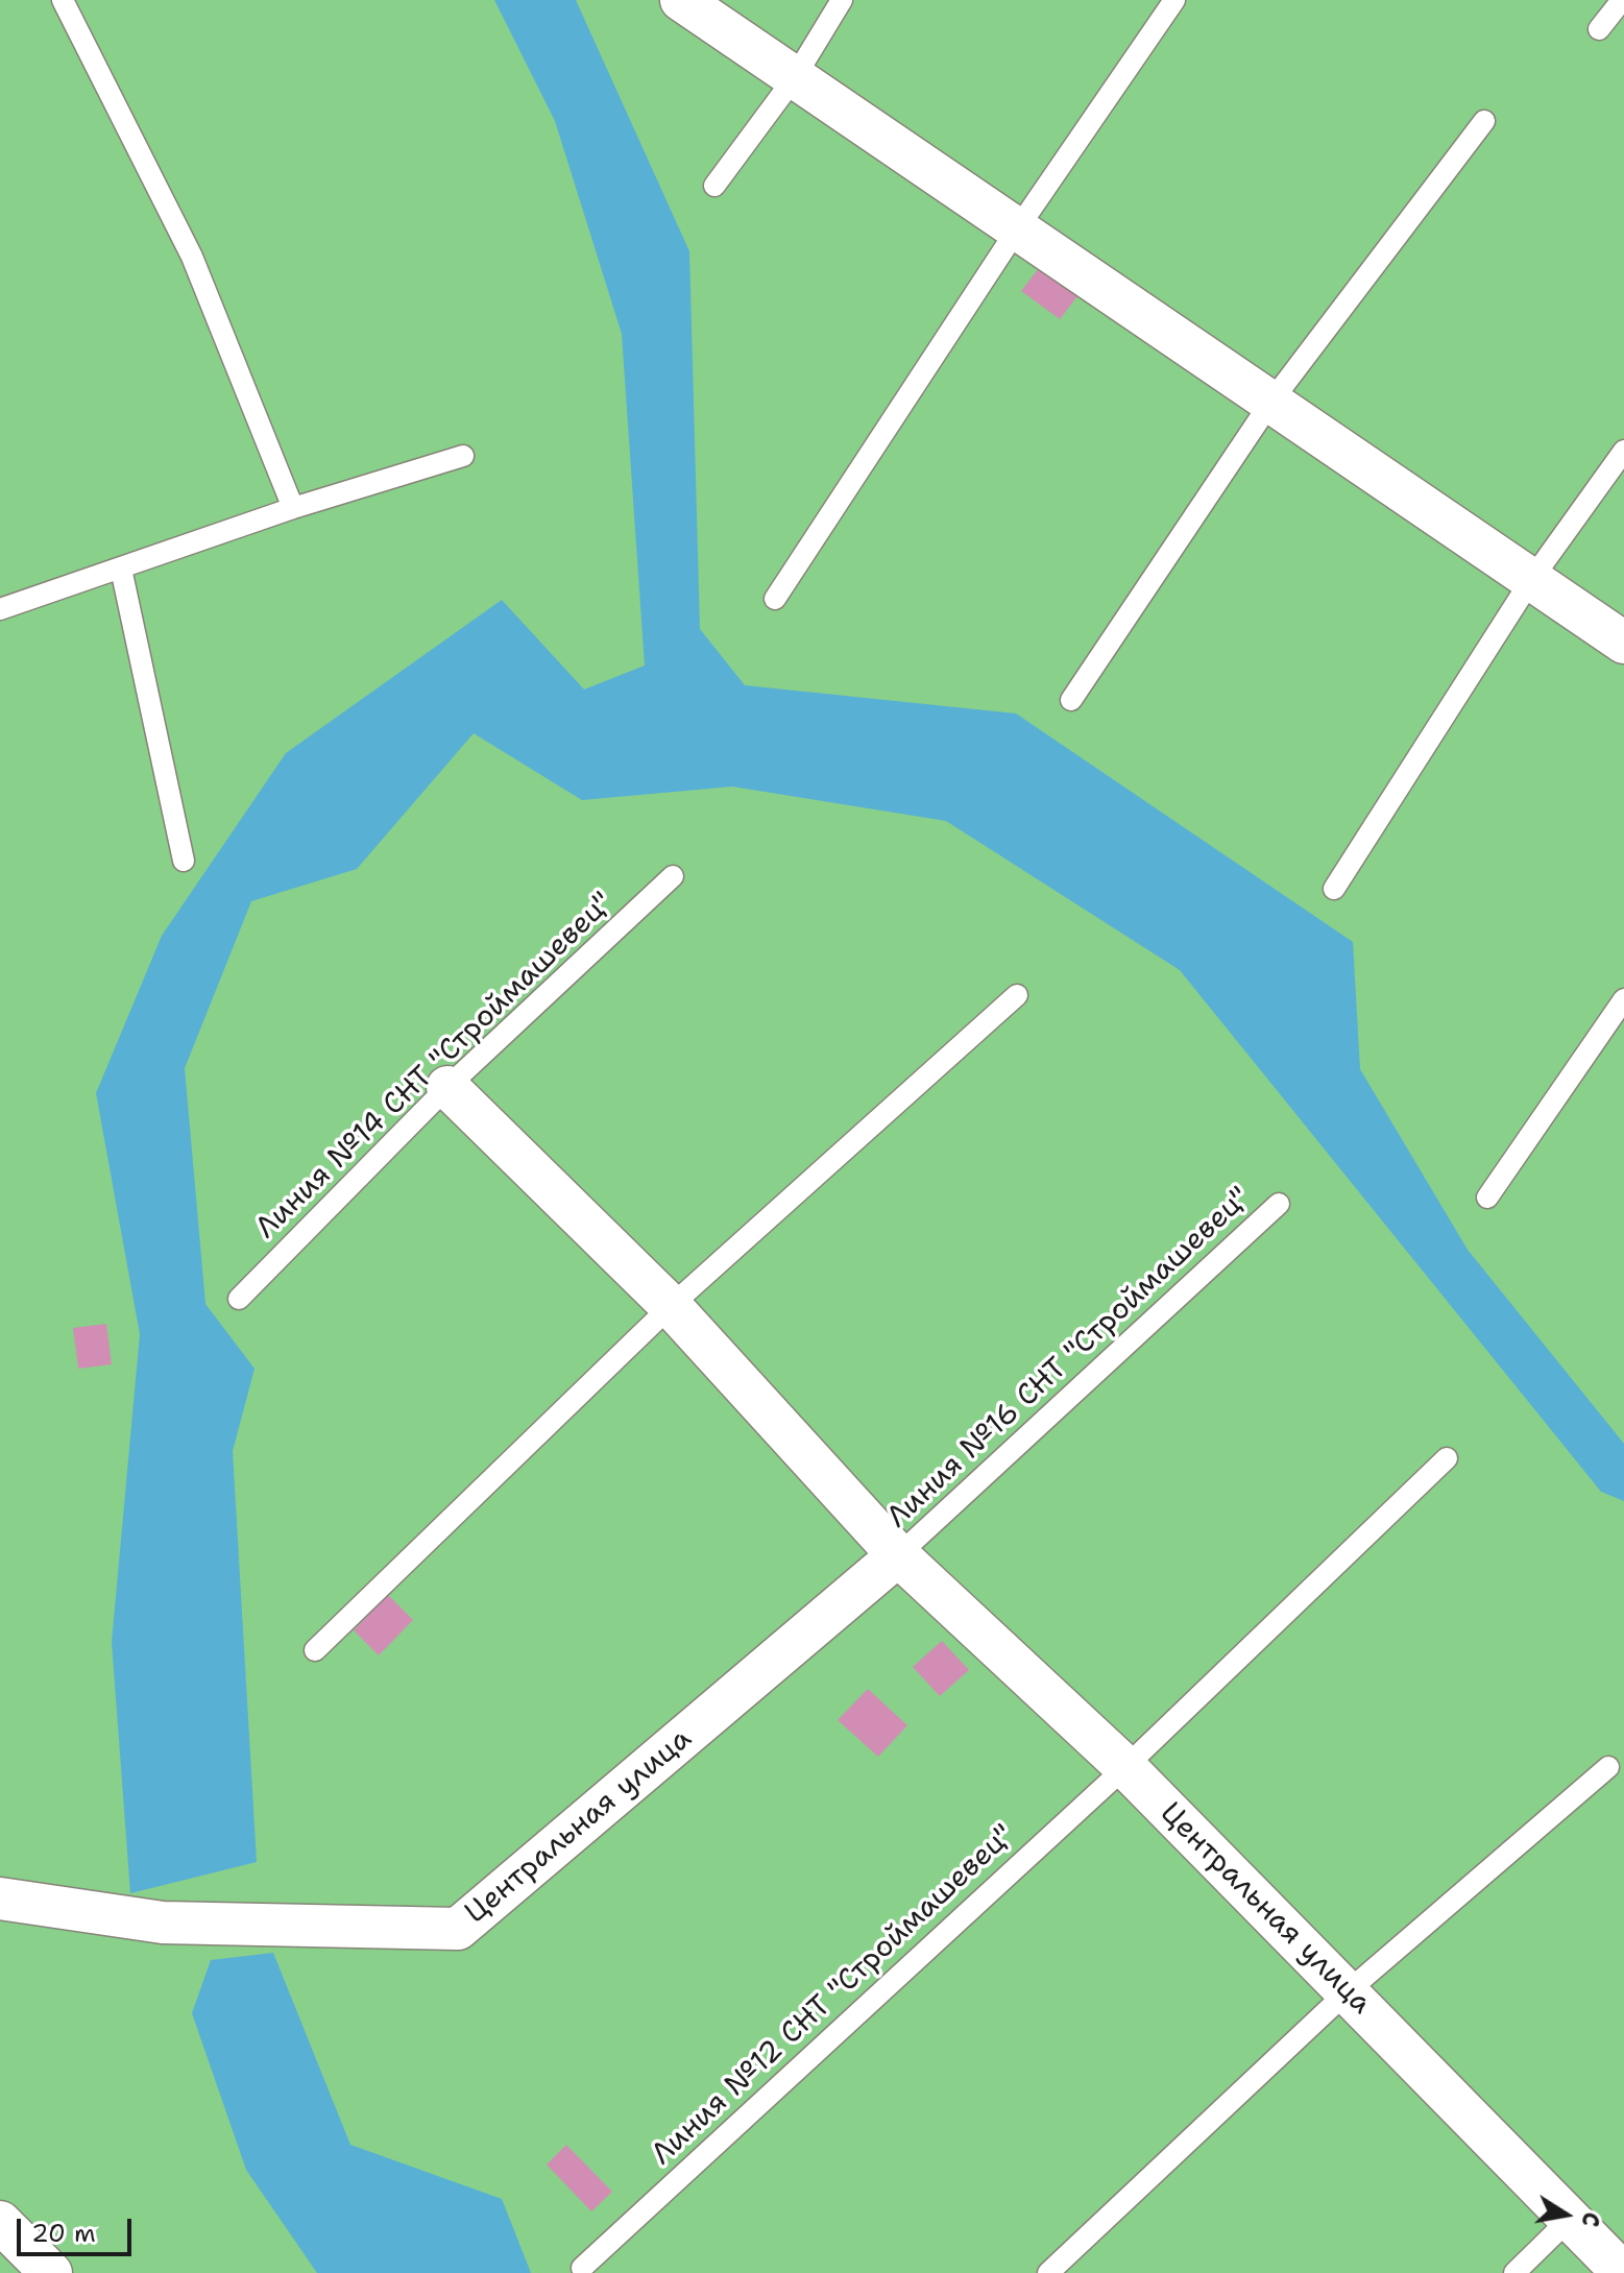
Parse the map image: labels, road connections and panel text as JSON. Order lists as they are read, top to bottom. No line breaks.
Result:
{"streets":{"street":["Центральная улица"],"lane":["Линия №14 СНТ \"Строймашевец\"","Линия №16 СНТ \"Строймашевец\"","Линия №12 СНТ \"Строймашевец\""]},"crossings":[["Линия №14 СНТ \"Строймашевец\"","Центральная улица"],["Линия №16 СНТ \"Строймашевец\"","Центральная улица"],["Центральная улица","Линия №12 СНТ \"Строймашевец\""]],"scale_bar":"20 m","north":"right"}
